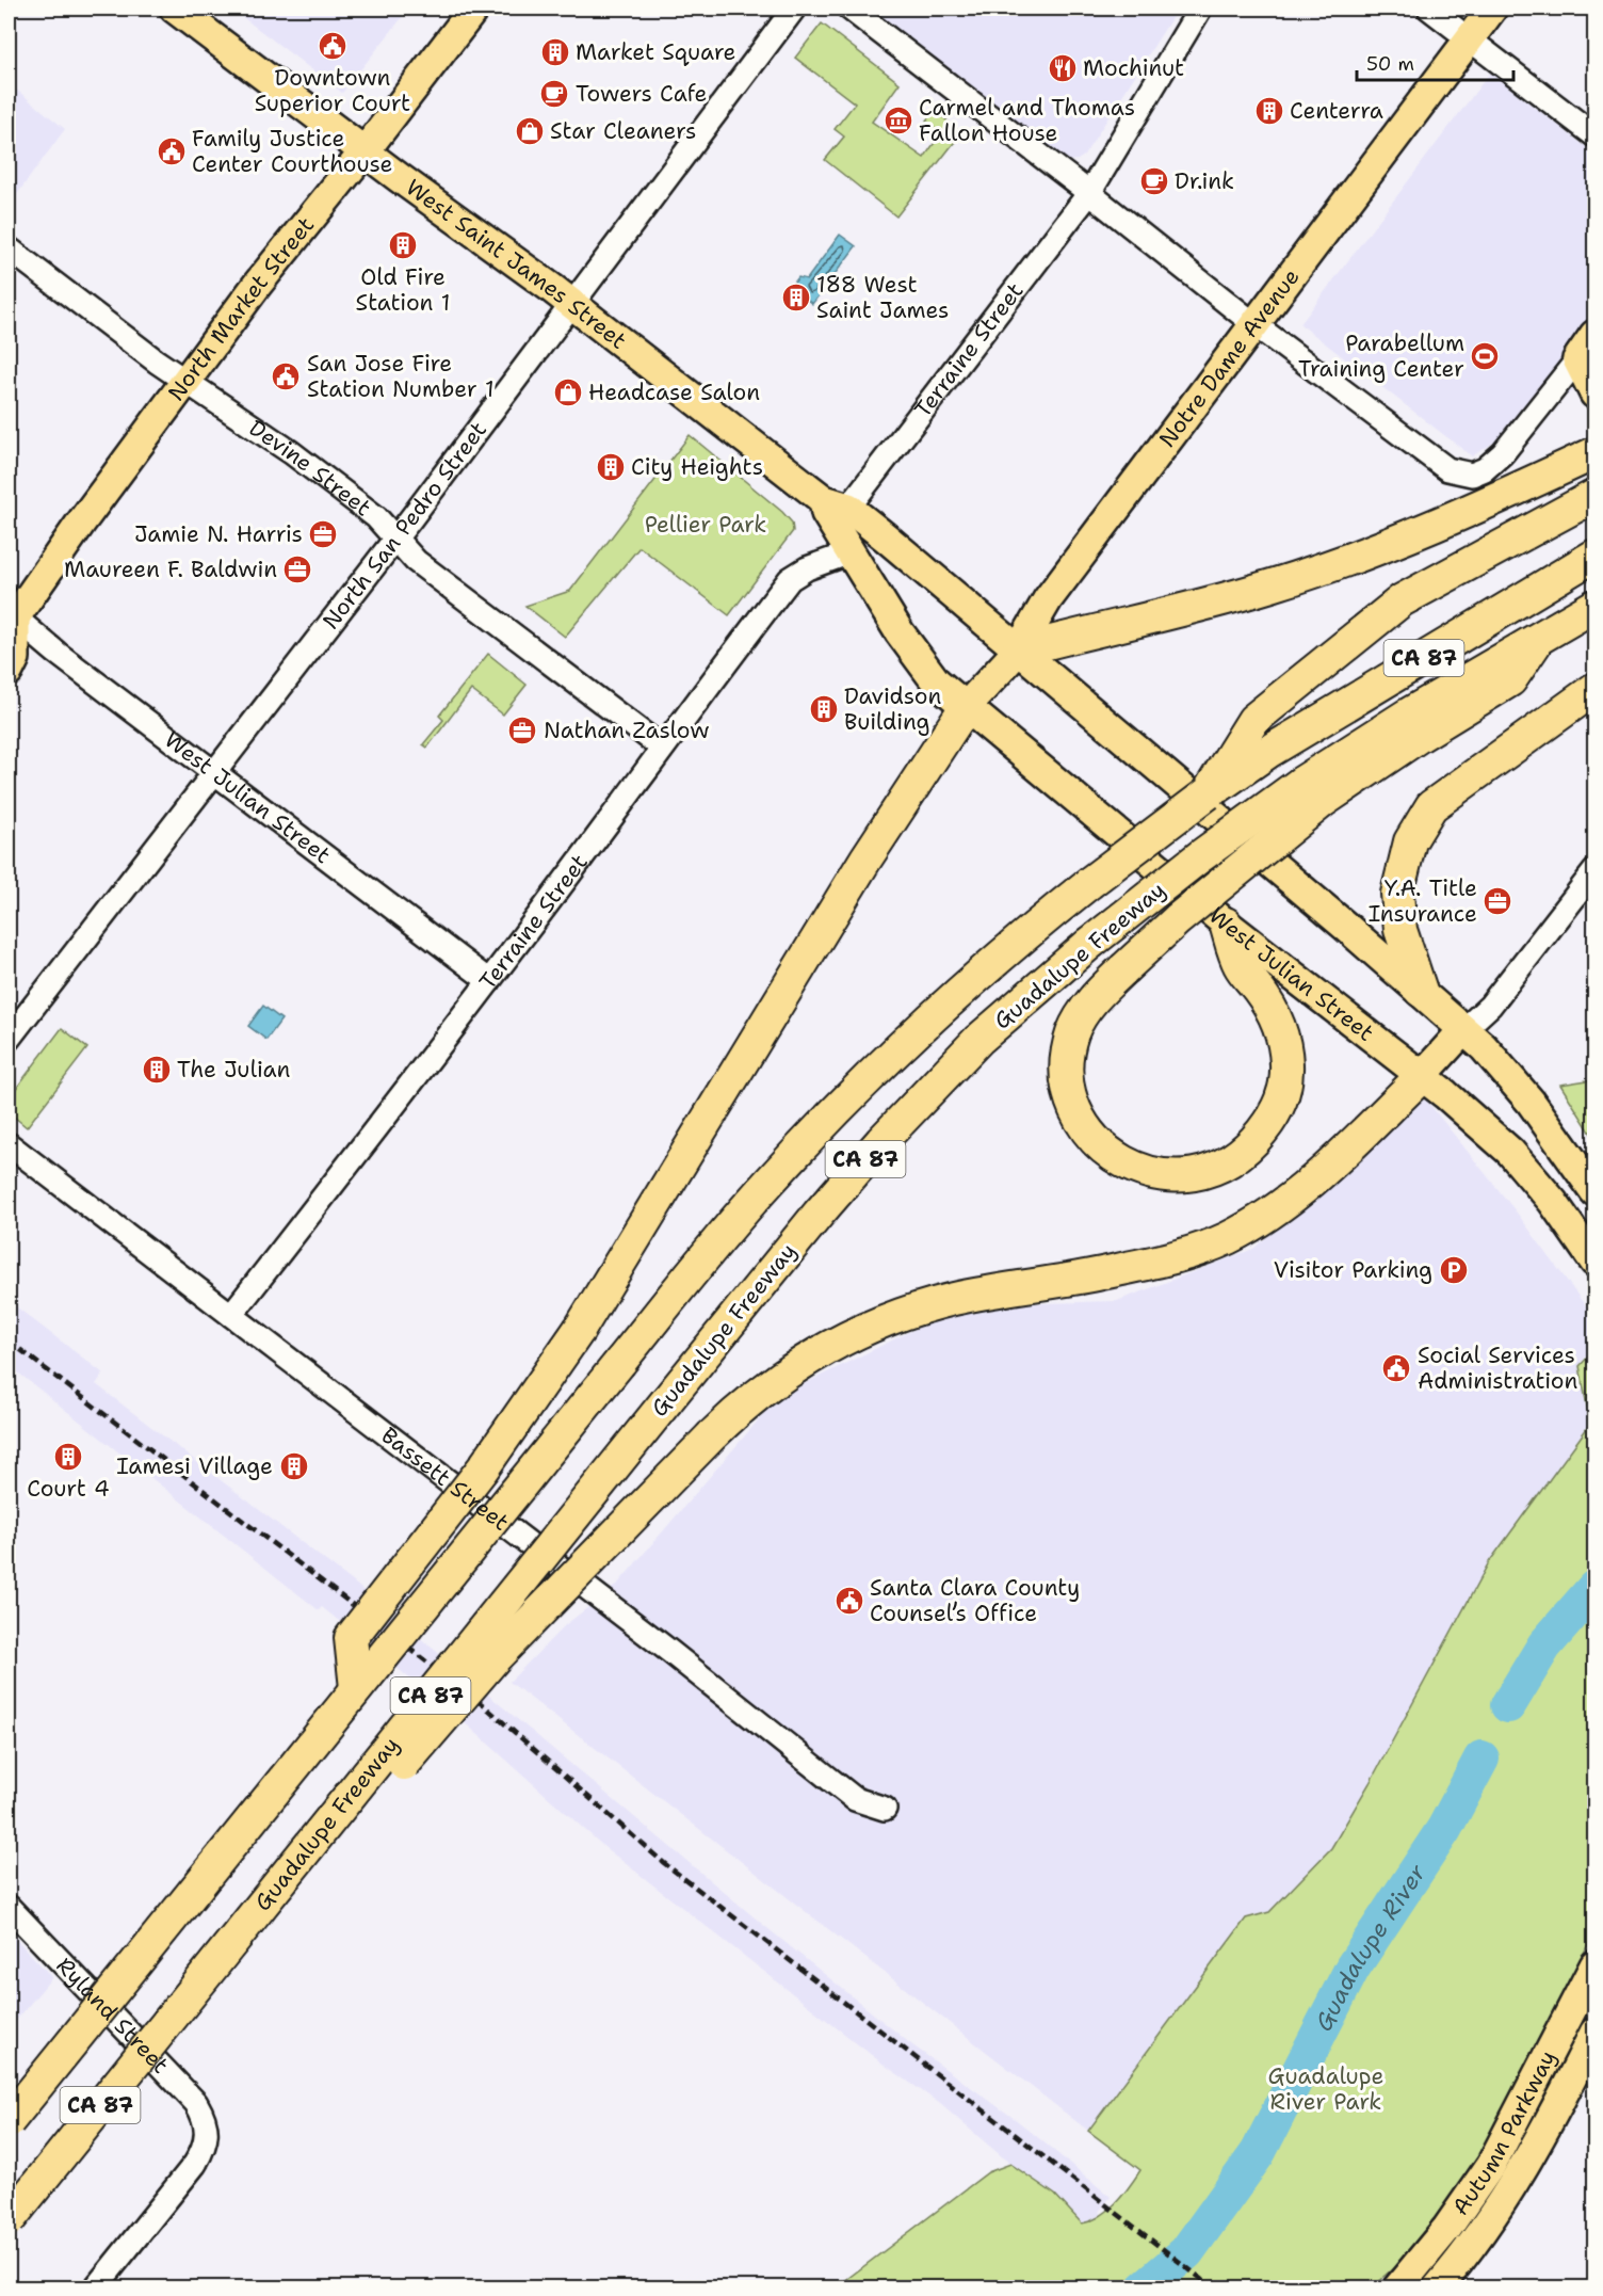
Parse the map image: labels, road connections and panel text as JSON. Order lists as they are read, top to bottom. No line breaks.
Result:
{"streets":{"highway":["CA 87","Guadalupe Freeway"],"main road":["West Saint James Street","North Market Street","Notre Dame Avenue","West Julian Street","Autumn Parkway"],"street":["Terraine Street","Devine Street","North San Pedro Street","Bassett Street","Ryland Street"]},"crossings":[["West Saint James Street","North Market Street"],["West Saint James Street","Terraine Street"],["West Saint James Street","Notre Dame Avenue"],["West Saint James Street","North San Pedro Street"],["West Saint James Street","West Julian Street"],["North Market Street","Devine Street"],["North Market Street","West Julian Street"],["Terraine Street","Devine Street"],["Terraine Street","West Julian Street"],["Terraine Street","Bassett Street"],["Notre Dame Avenue","West Julian Street"],["Devine Street","North San Pedro Street"],["North San Pedro Street","West Julian Street"],["CA 87","Guadalupe Freeway"]],"water":["Guadalupe River"],"parks":["Pellier Park","Guadalupe River Park"],"places":{"public building":["Downtown Superior Court","Family Justice Center Courthouse","San Jose Fire Station Number 1","Social Services Administration","Santa Clara County Counsel’s Office"],"building":["Market Square","Centerra","Old Fire Station 1","188 West Saint James","City Heights","Davidson Building","The Julian","Court 4","Iamesi Village"],"restaurant":["Mochinut"],"cafe":["Towers Cafe","Dr.ink"],"museum":["Carmel and Thomas Fallon House"],"shop":["Star Cleaners","Headcase Salon"],"sports":["Parabellum Training Center"],"office":["Jamie N. Harris","Maureen F. Baldwin","Nathan Zaslow","Y.A. Title Insurance"],"parking":["Visitor Parking"]},"scale_bar":"50 m"}
